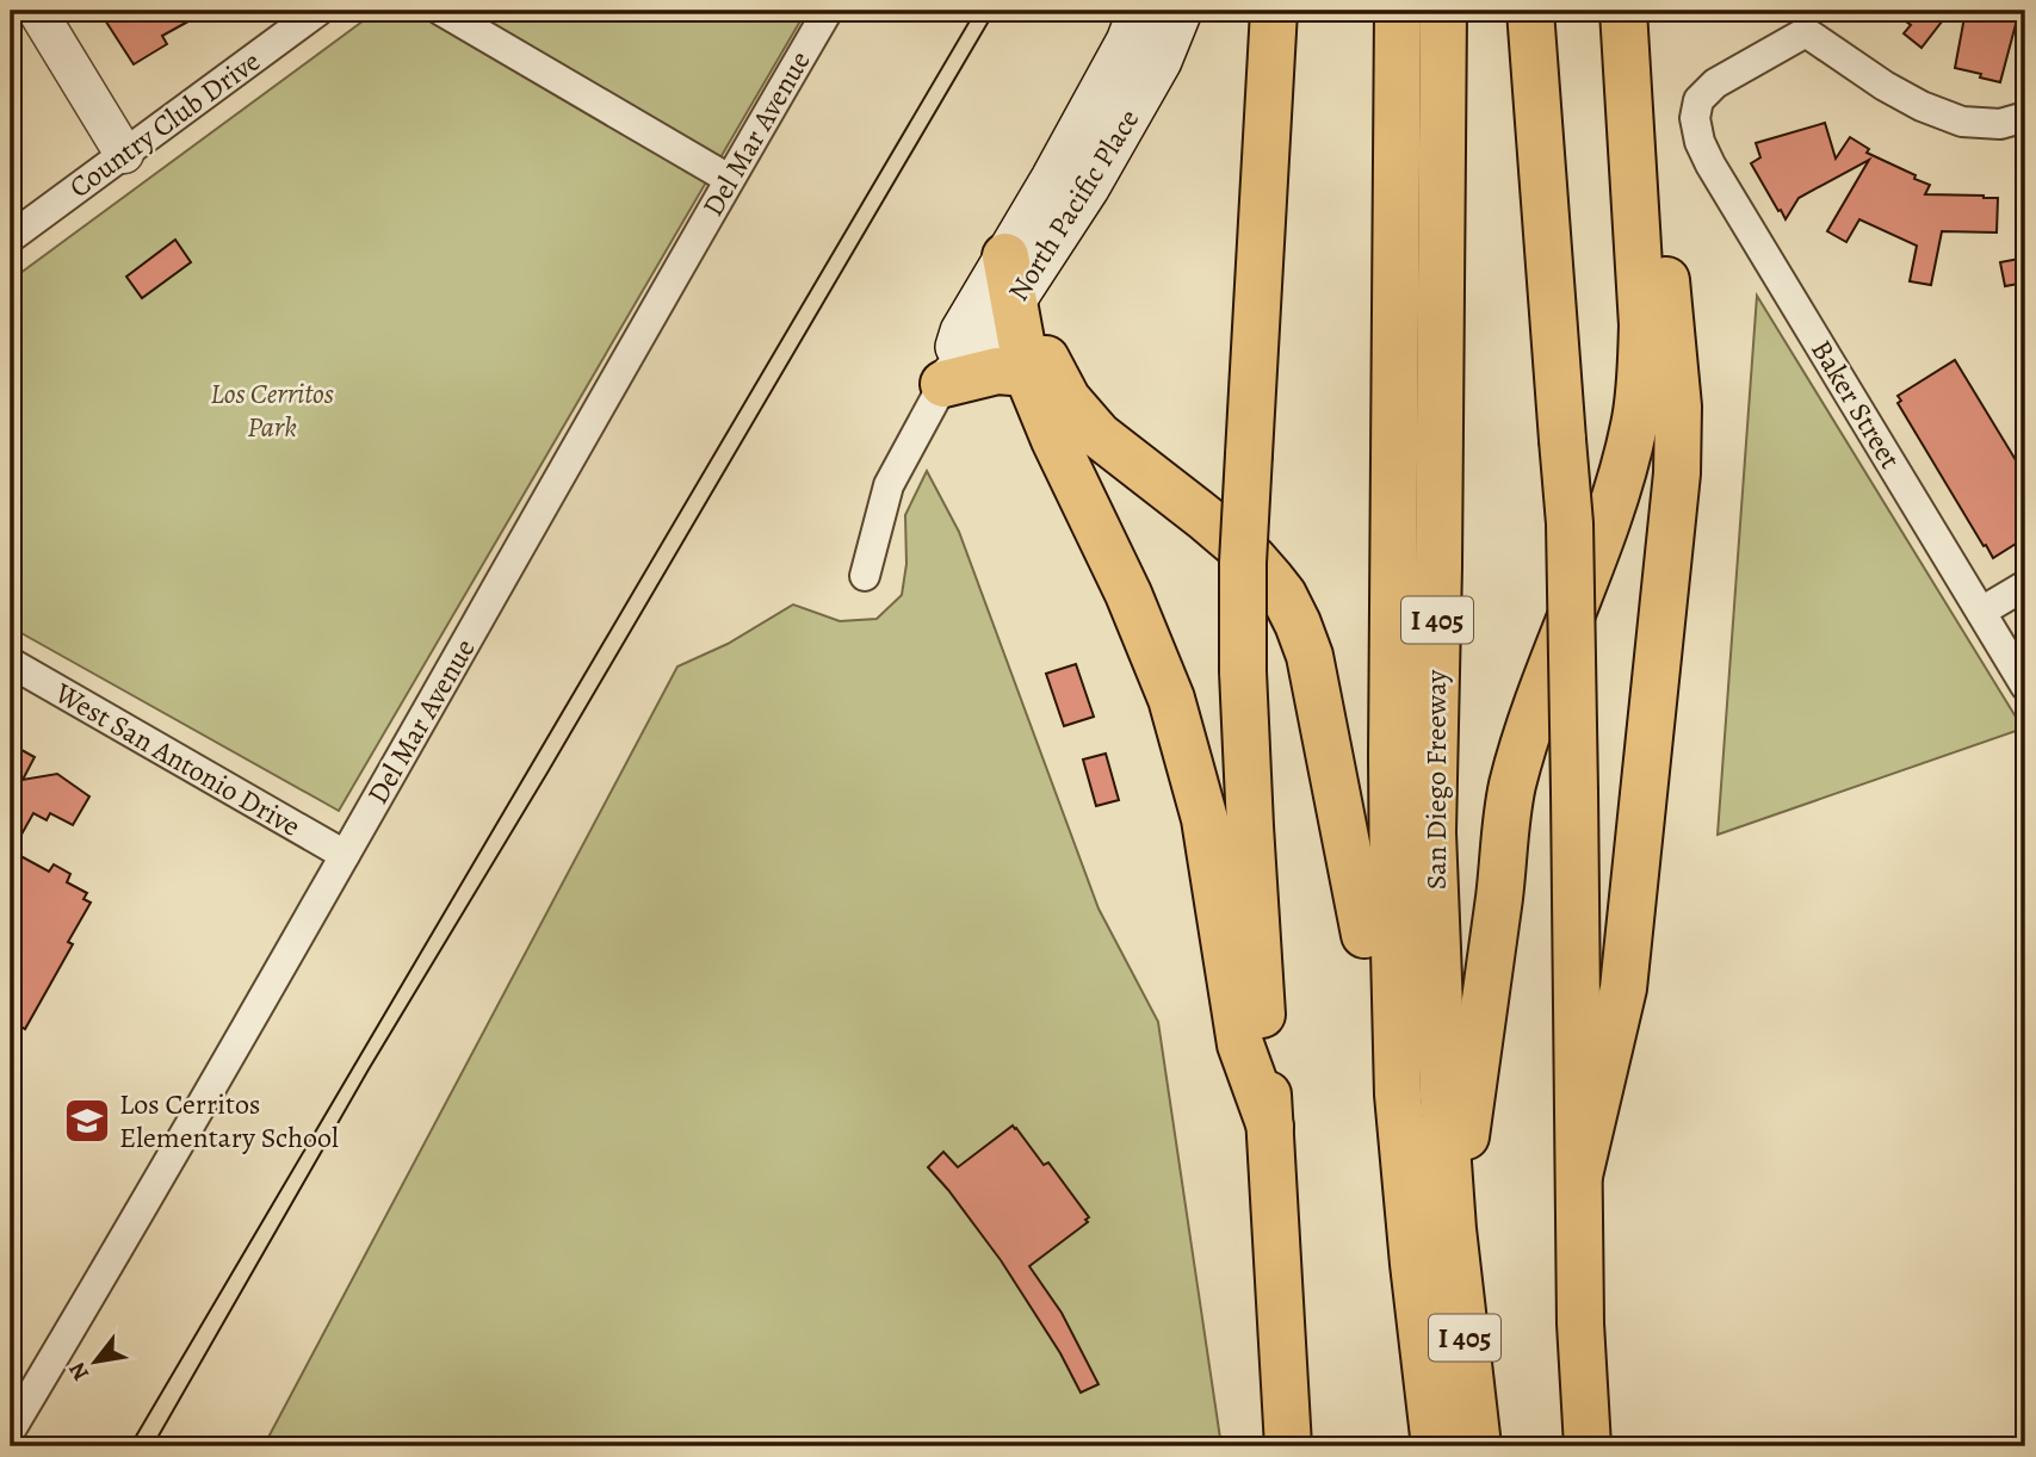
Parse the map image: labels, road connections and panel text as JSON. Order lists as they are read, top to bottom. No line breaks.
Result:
{"streets":{"highway":["I 405","San Diego Freeway"],"main road":["North Pacific Place"],"street":["Country Club Drive","Del Mar Avenue","Baker Street","West San Antonio Drive"]},"crossings":[["Del Mar Avenue","West San Antonio Drive"]],"parks":["Los Cerritos Park"],"places":{"school or university":["Los Cerritos Elementary School"]},"north":"bottom left"}
